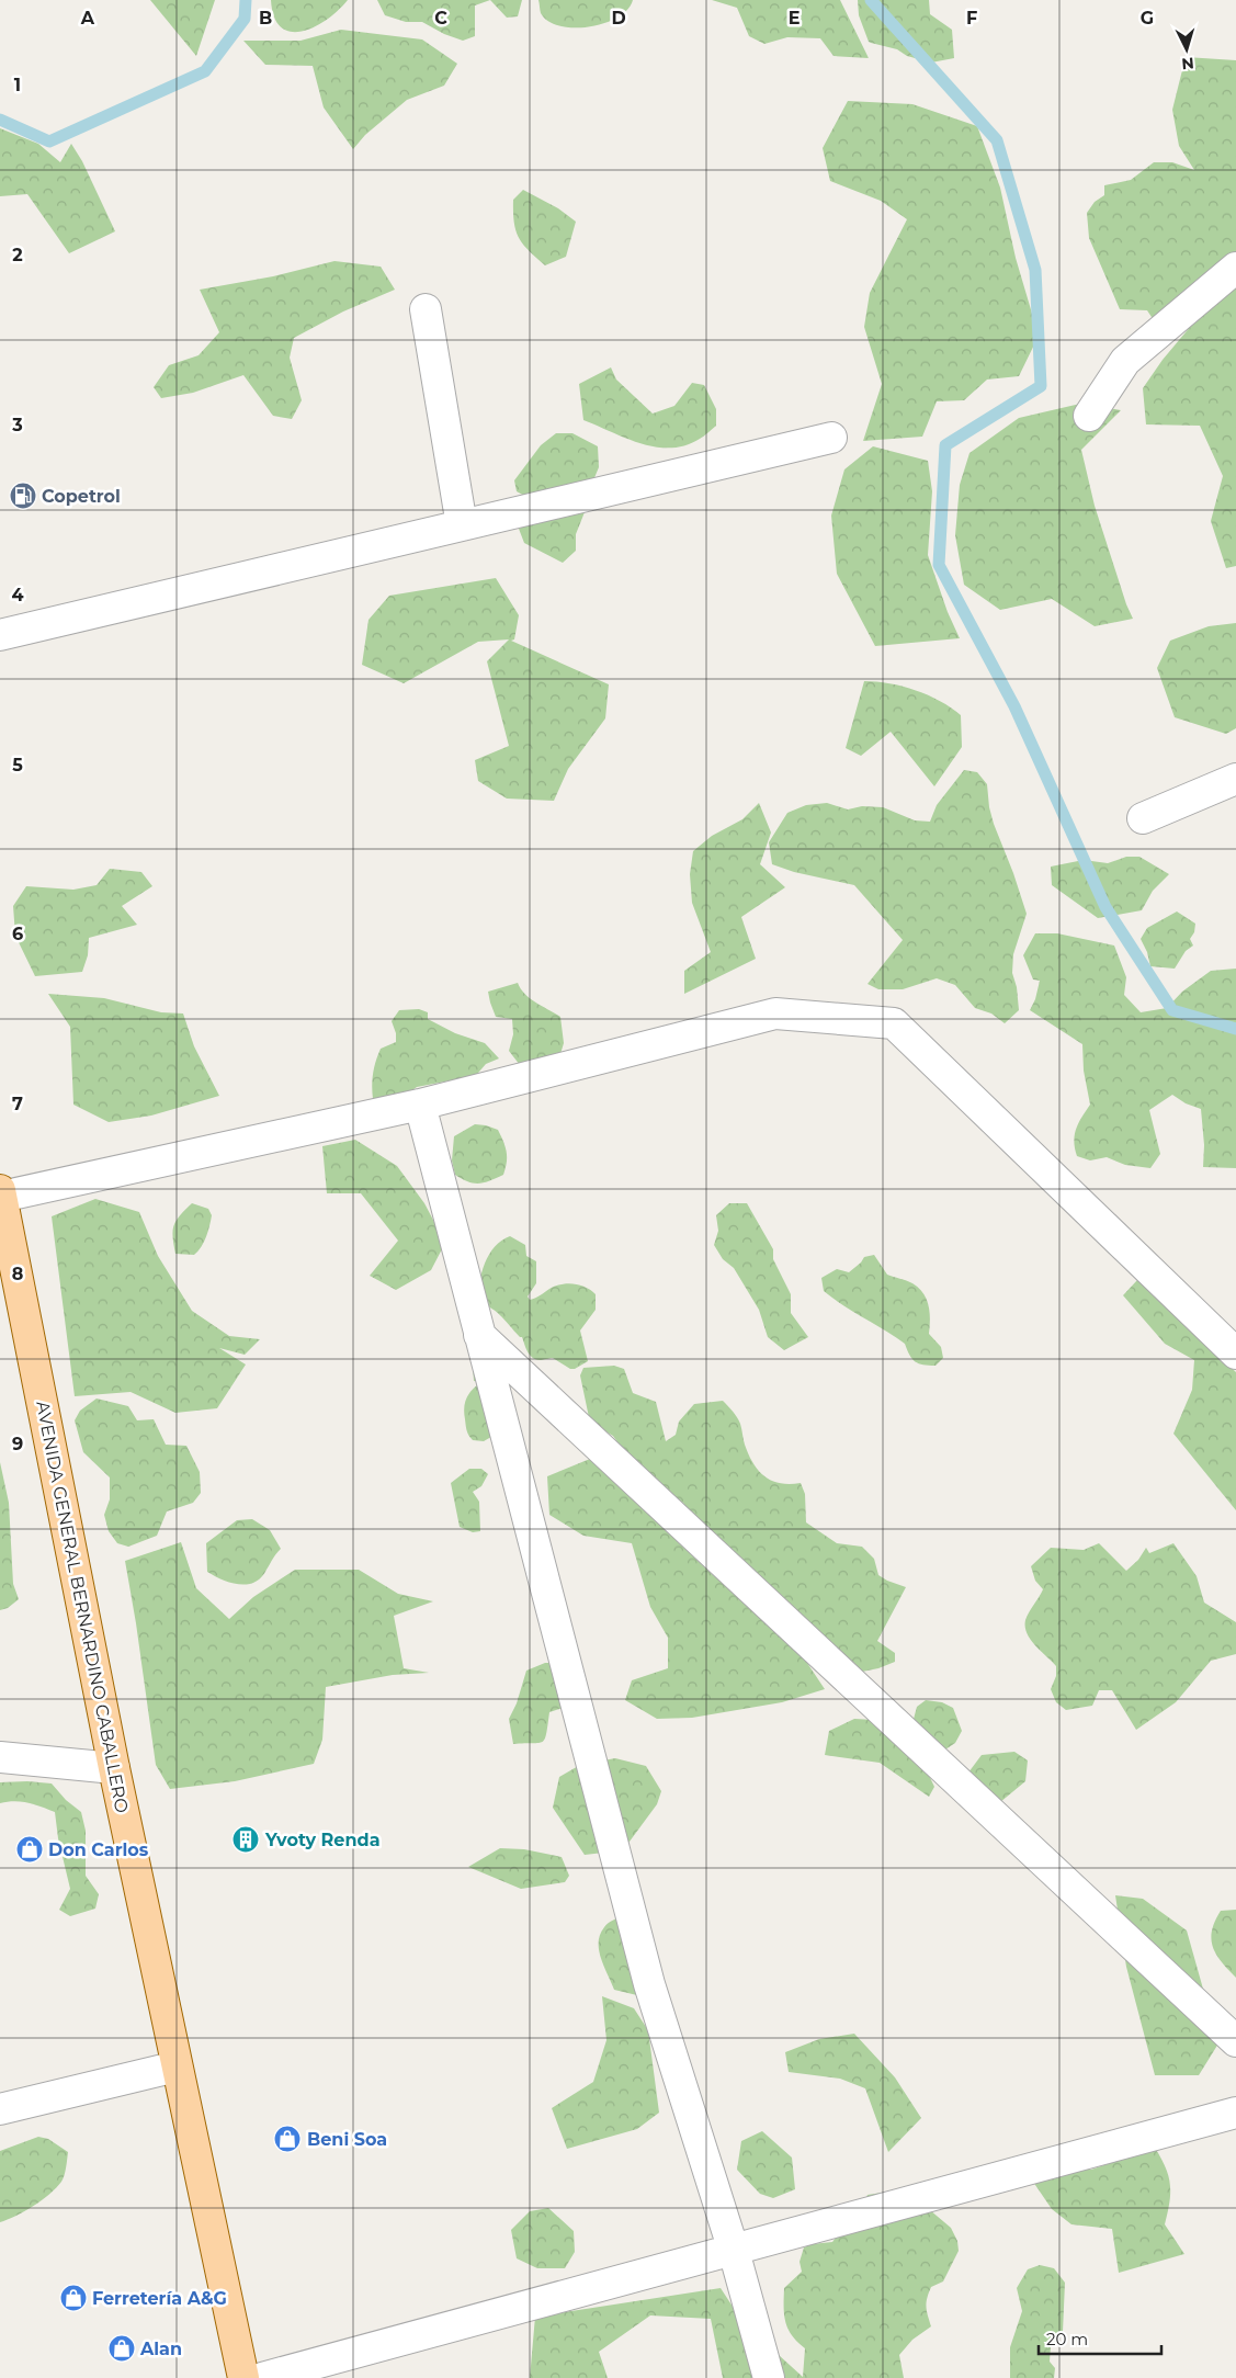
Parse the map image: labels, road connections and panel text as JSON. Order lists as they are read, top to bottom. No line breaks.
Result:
{"streets":{"main road":["AVENIDA GENERAL BERNARDINO CABALLERO"]},"places":{"fuel station":["Copetrol"],"building":["Yvoty Renda"],"shop":["Don Carlos","Beni Soa","Ferretería A&G","Alan"]},"scale_bar":"20 m","north":"bottom","grid":{"columns":["A","B","C","D","E","F","G"],"rows":["1","2","3","4","5","6","7","8","9"]}}
